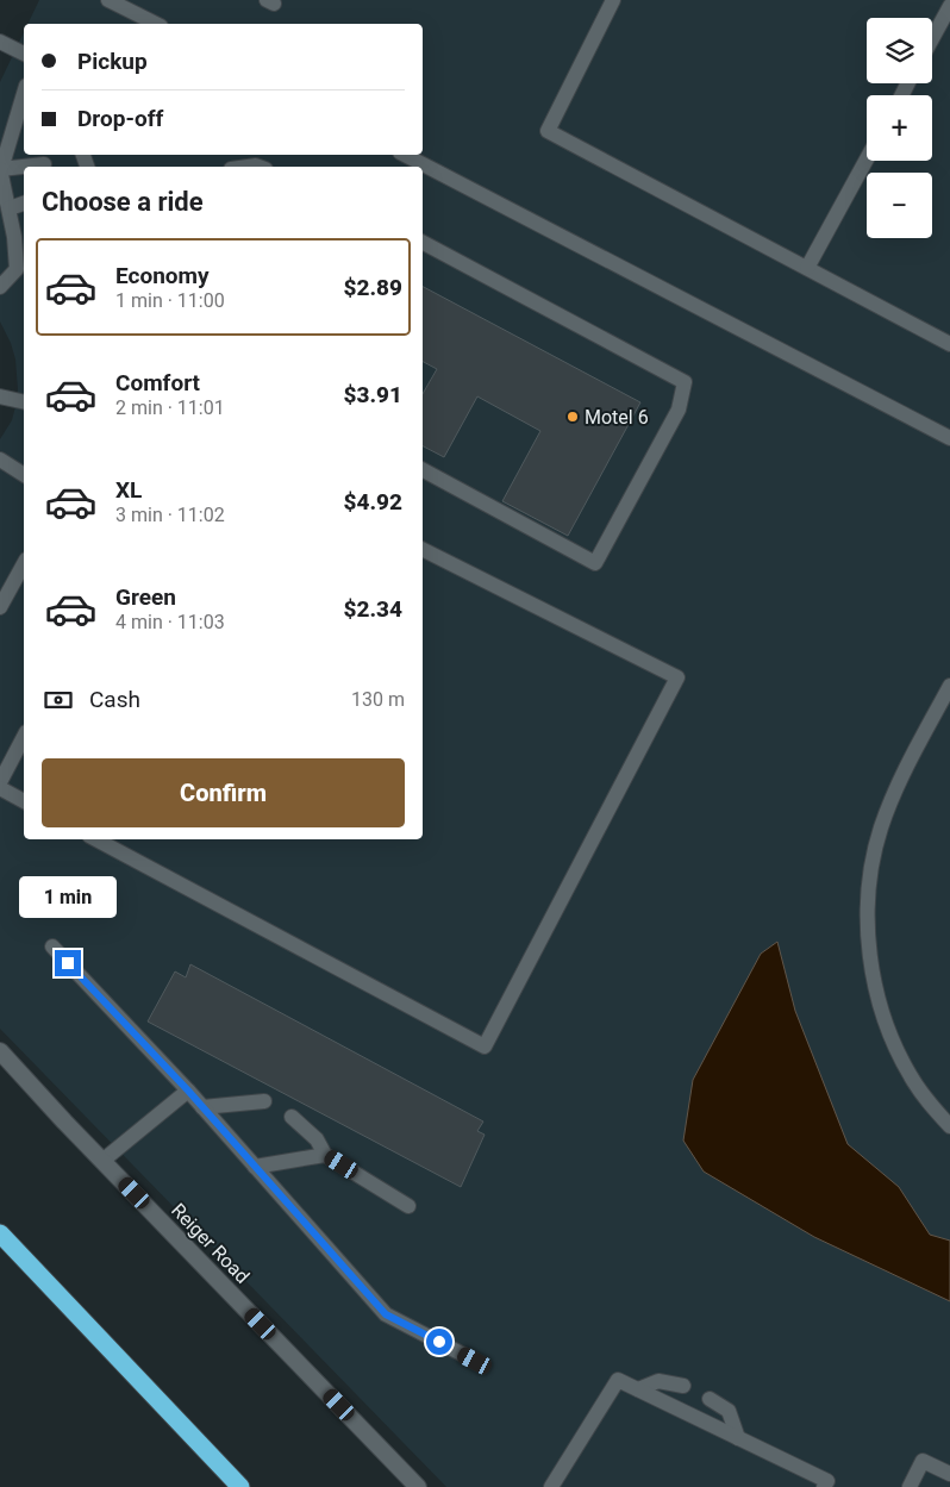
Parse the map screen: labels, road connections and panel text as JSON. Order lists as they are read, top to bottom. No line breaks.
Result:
{"streets":{"street":["Reiger Road"]},"places":["Motel 6"],"page":{"map_buttons":["+","−"],"banner":["Pickup","Drop-off"],"heading":"Choose a ride","list":[{"name":"Economy","note":"1 min · 11:00","value":"$2.89"},{"name":"Comfort","note":"2 min · 11:01","value":"$3.91"},{"name":"XL","note":"3 min · 11:02","value":"$4.92"},{"name":"Green","note":"4 min · 11:03","value":"$2.34"}],"pay":["Cash","130 m"],"buttons":"Confirm","bubble":"1 min"}}
